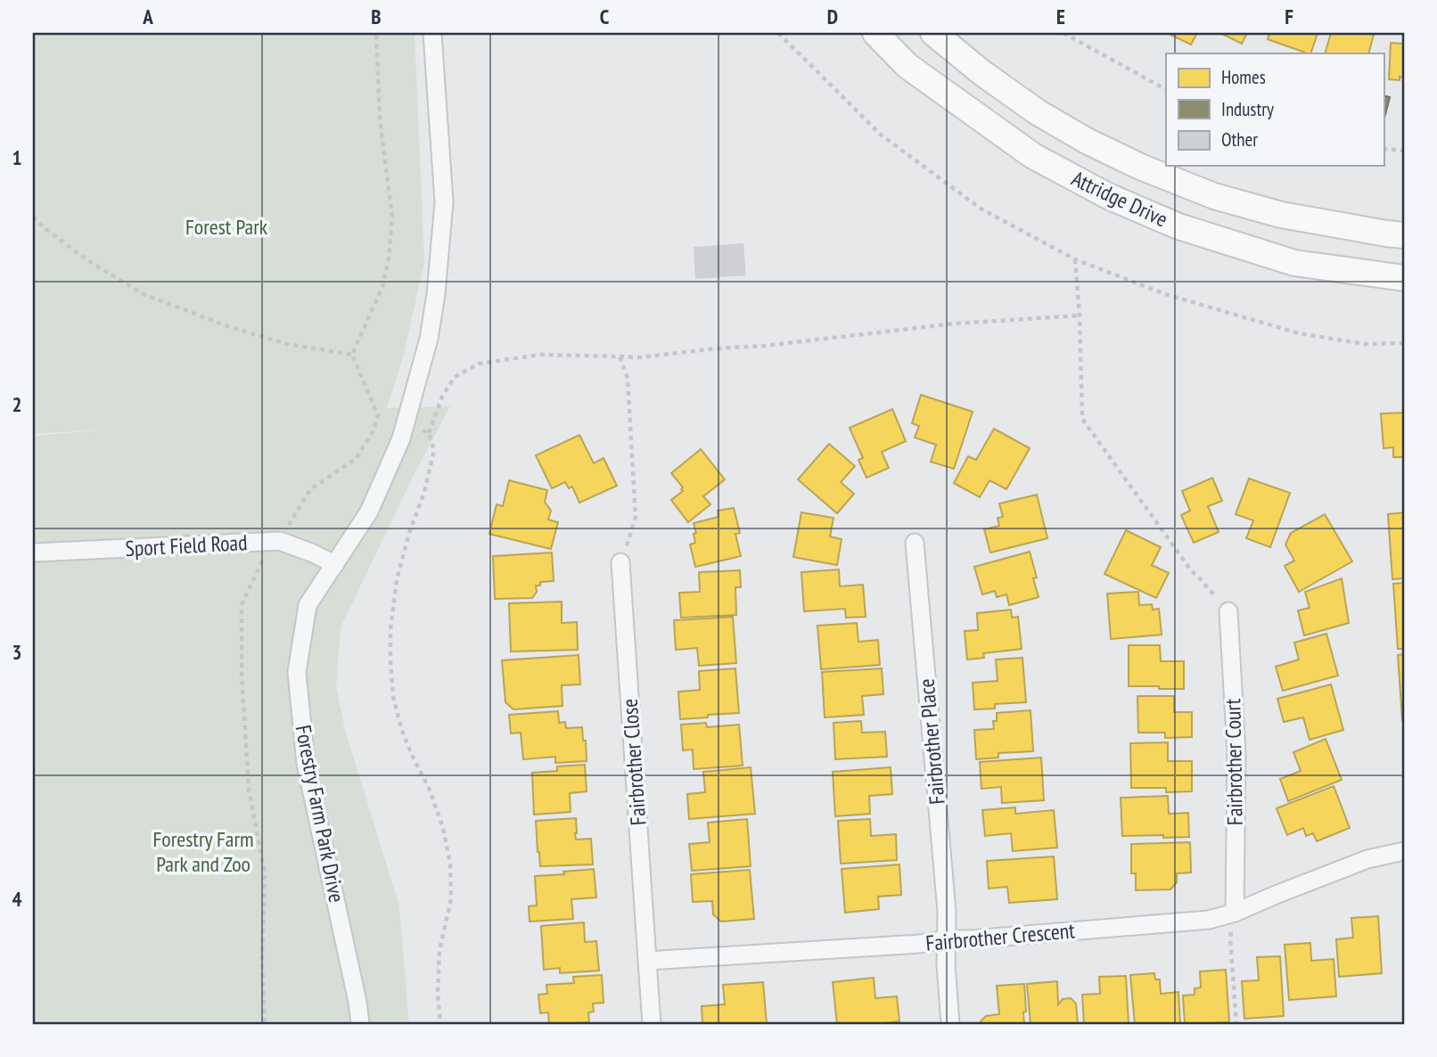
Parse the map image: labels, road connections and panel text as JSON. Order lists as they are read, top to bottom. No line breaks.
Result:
{"streets":{"main road":["Attridge Drive"],"street":["Sport Field Road","Fairbrother Place","Fairbrother Close","Fairbrother Court","Forestry Farm Park Drive","Fairbrother Crescent"]},"crossings":[["Sport Field Road","Forestry Farm Park Drive"],["Fairbrother Place","Fairbrother Crescent"],["Fairbrother Close","Fairbrother Crescent"],["Fairbrother Court","Fairbrother Crescent"]],"parks":["Forest Park","Forestry Farm Park and Zoo"],"legend":["Homes","Industry","Other"],"grid":{"columns":["A","B","C","D","E","F"],"rows":["1","2","3","4"]}}
